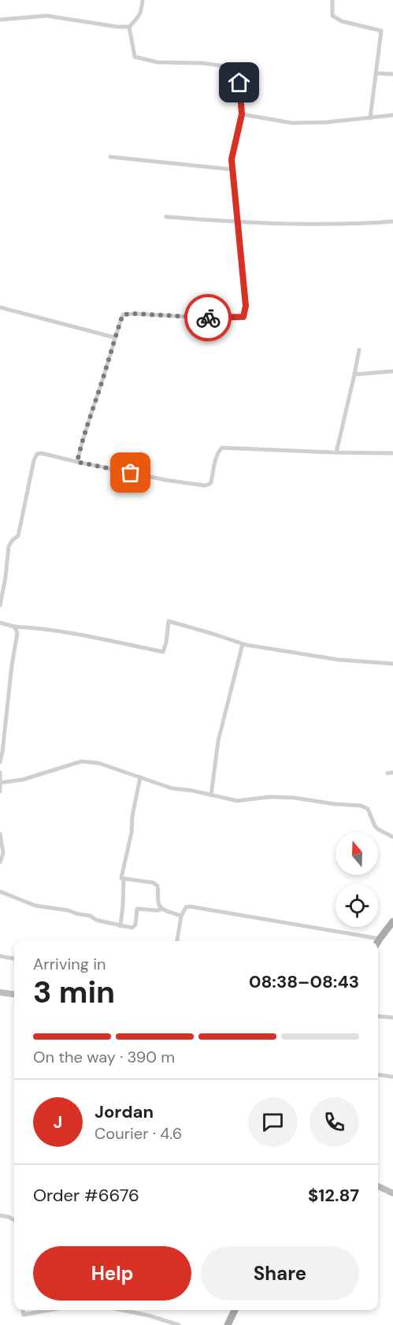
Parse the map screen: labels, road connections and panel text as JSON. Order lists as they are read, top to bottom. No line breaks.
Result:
{"north":"top","page":{"heading":["3 min","Arriving in","08:38–08:43"],"panel":["Jordan","Courier · 4.6","Order #6676","$12.87"],"bar":"On the way · 390 m","round":"J","buttons":["Help","Share"]}}
